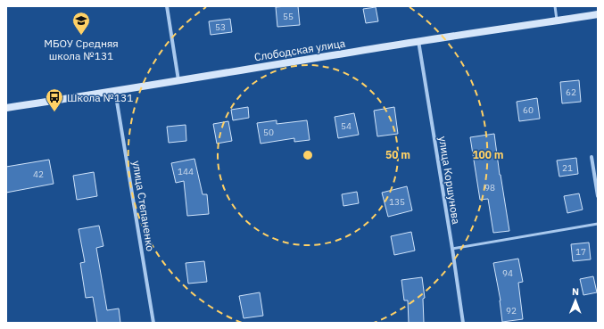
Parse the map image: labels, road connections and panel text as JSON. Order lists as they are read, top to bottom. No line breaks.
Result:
{"streets":{"street":["Слободская улица","улица Коршунова","улица Степаненко"]},"crossings":[["Слободская улица","улица Коршунова"],["Слободская улица","улица Степаненко"]],"places":{"school or university":["МБОУ Средняя школа №131"],"bus stop":["Школа №131"]},"house_numbers":["55","53","62","60","54","50","21","144","42","98","135","17","94","92"],"north":"top","rings":["50 m","100 m"]}
